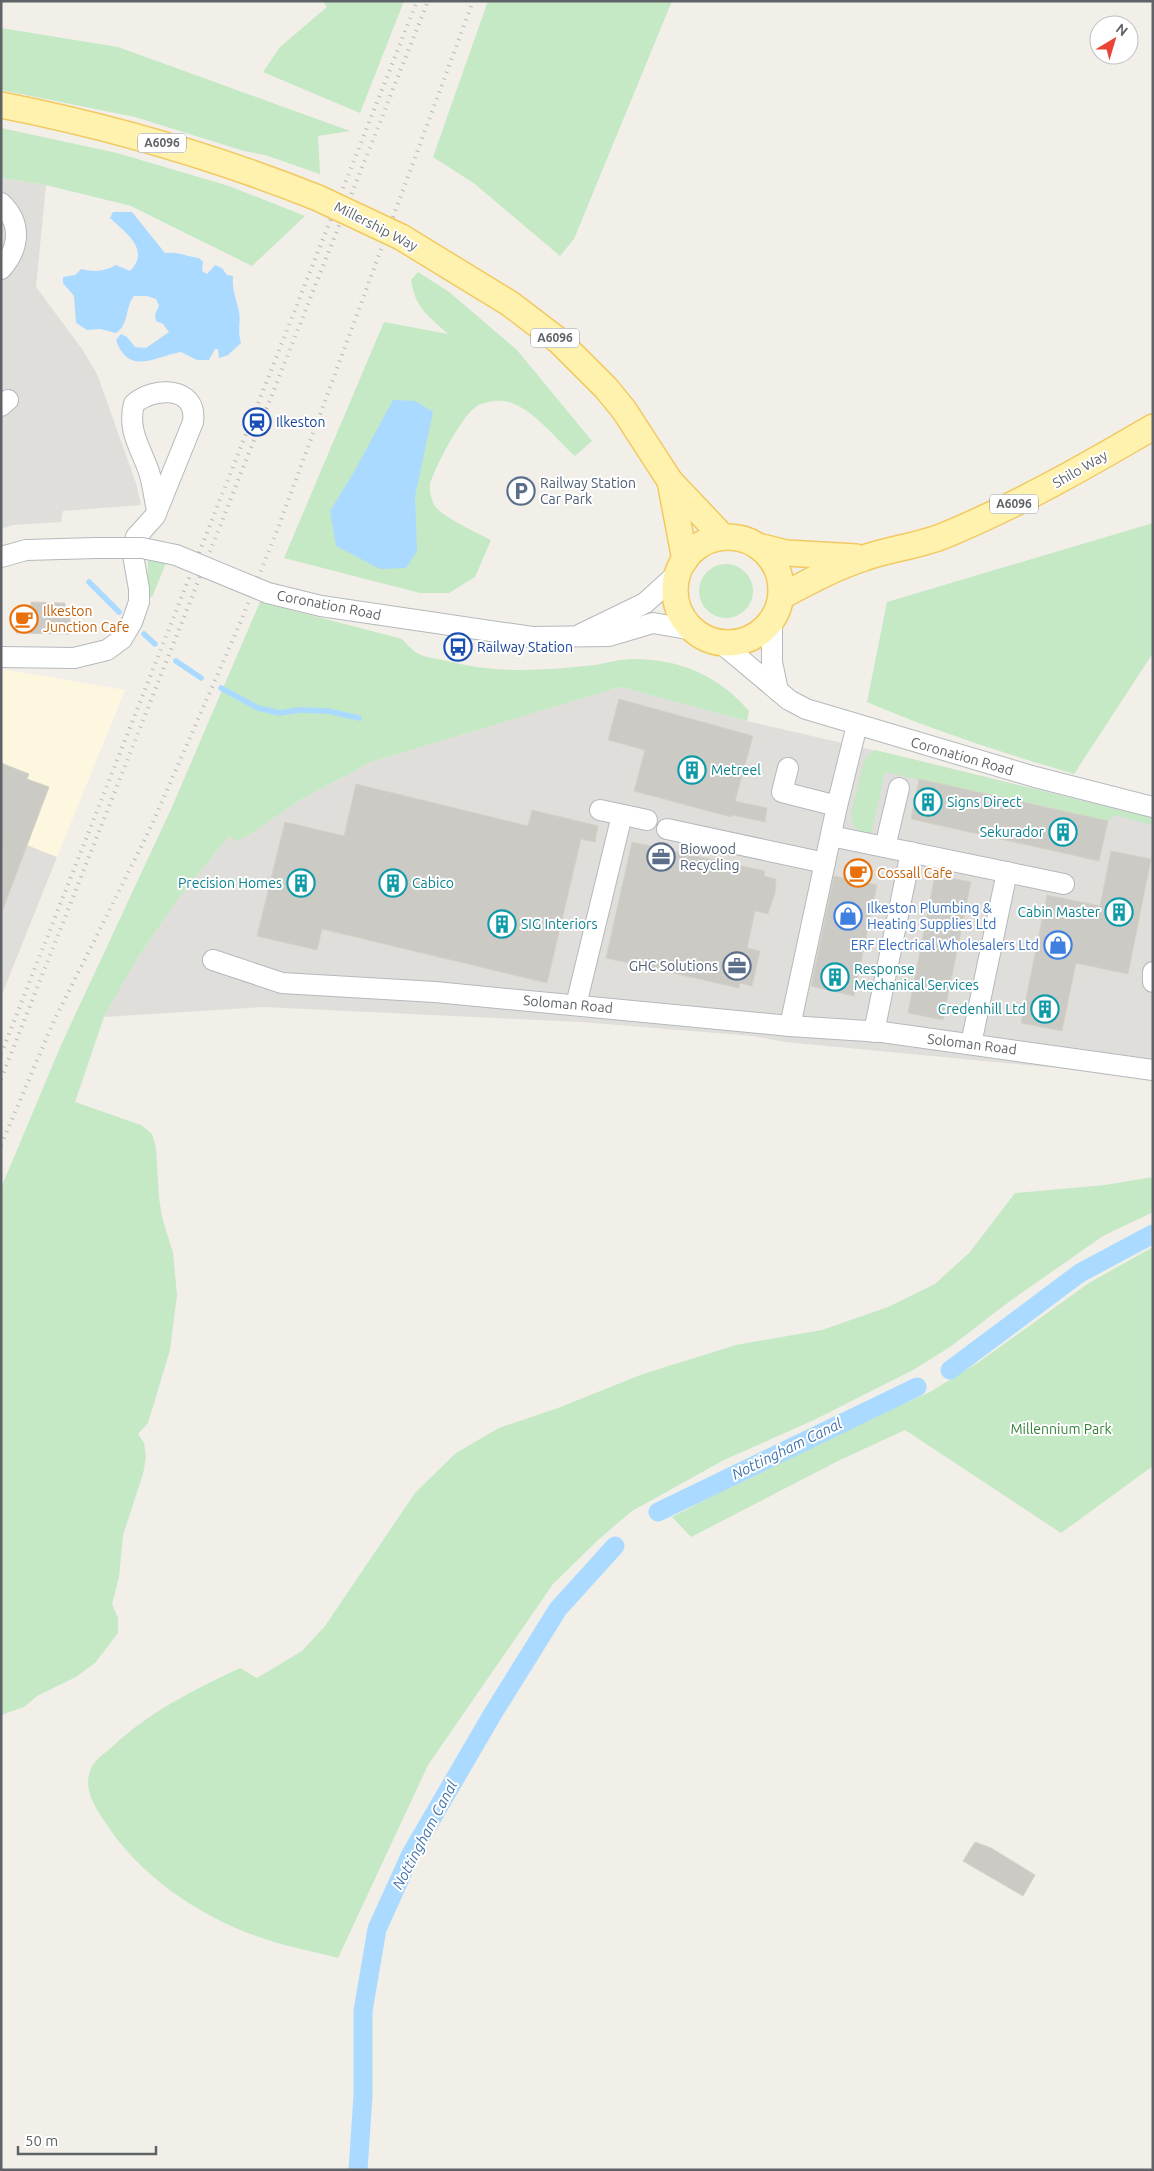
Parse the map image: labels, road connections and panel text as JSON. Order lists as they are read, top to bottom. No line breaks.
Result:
{"streets":{"main road":["A6096","Millership Way","Shilo Way"],"street":["Coronation Road","Soloman Road"]},"crossings":[["Millership Way","Shilo Way"],["Millership Way","Coronation Road"],["Shilo Way","Coronation Road"]],"water":["Nottingham Canal"],"parks":["Millennium Park"],"places":{"station":["Ilkeston"],"parking":["Railway Station Car Park"],"cafe":["Ilkeston Junction Cafe","Cossall Cafe"],"bus stop":["Railway Station"],"building":["Metreel","Signs Direct","Sekurador","Precision Homes","Cabico","Cabin Master","SIG Interiors","Response Mechanical Services","Credenhill Ltd"],"office":["Biowood Recycling","GHC Solutions"],"shop":["Ilkeston Plumbing & Heating Supplies Ltd","ERF Electrical Wholesalers Ltd"]},"scale_bar":"50 m","north":"top right"}
